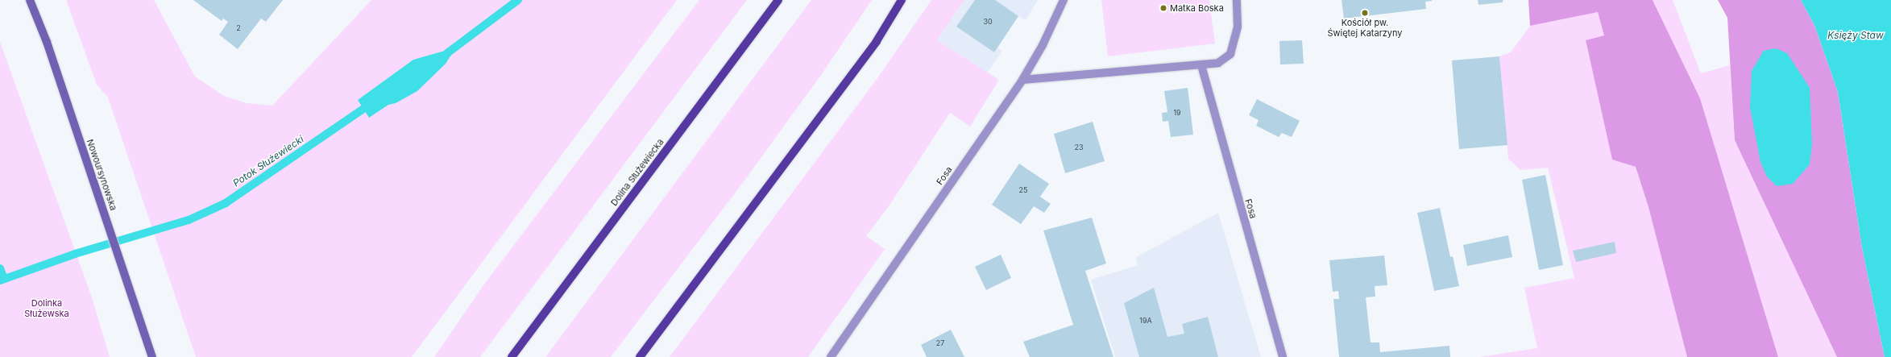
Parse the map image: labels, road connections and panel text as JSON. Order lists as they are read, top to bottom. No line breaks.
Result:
{"streets":{"main road":["Dolina Służewiecka"],"street":["Nowoursynowska","Fosa"]},"water":["Księży Staw","Potok Służewiecki"],"parks":["Dolinka Służewska"],"places":["Matka Boska","Kościół pw. Świętej Katarzyny"],"house_numbers":["30","2","19","23","25","19A","27"]}
